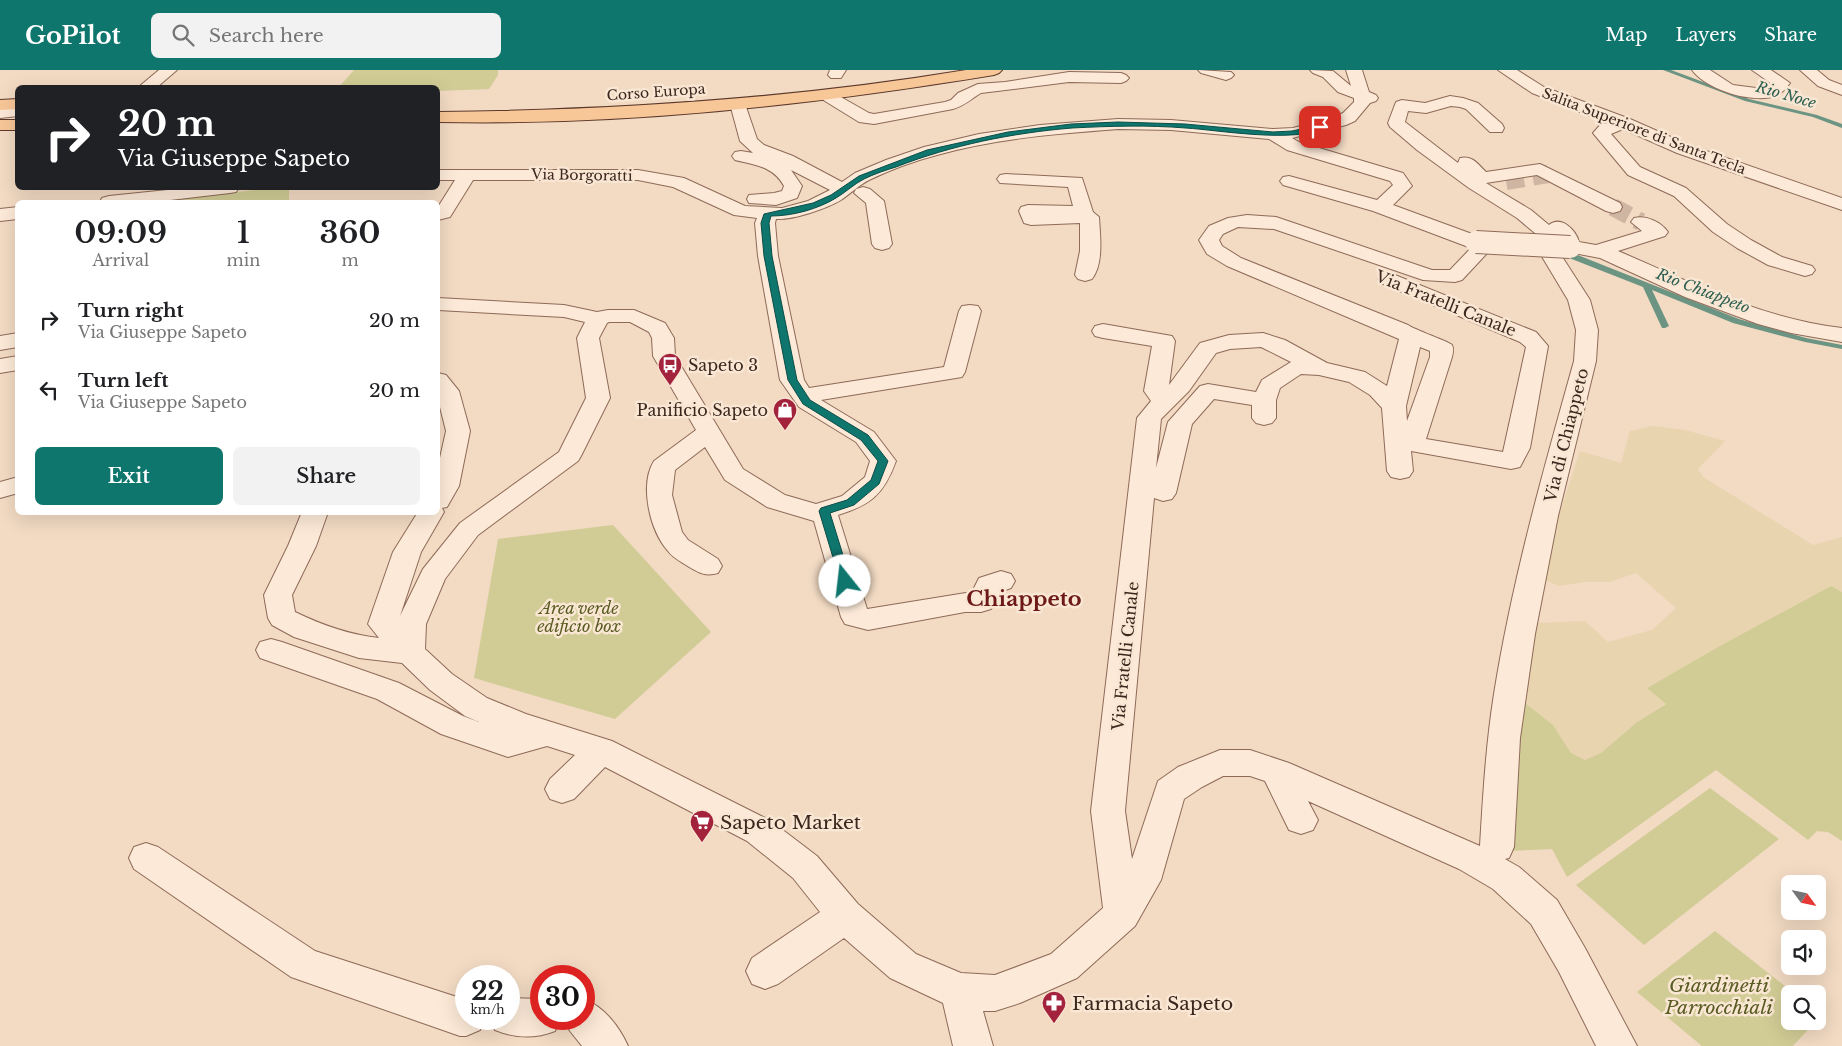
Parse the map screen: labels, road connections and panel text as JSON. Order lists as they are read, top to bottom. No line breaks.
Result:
{"streets":{"main road":["Corso Europa"],"street":["Salita Superiore di Santa Tecla","Via Borgoratti","Via Fratelli Canale","Via di Chiappeto"]},"districts":["Chiappeto"],"water":["Rio Noce","Rio Chiappeto"],"parks":["Area verde edificio box","Giardinetti Parrocchiali"],"places":{"bus stop":["Sapeto 3"],"shop":["Panificio Sapeto"],"supermarket":["Sapeto Market"],"pharmacy":["Farmacia Sapeto"]},"north":"bottom right","page":{"header":"GoPilot","search":"Search here","nav":["Map","Layers","Share"],"turn":["20 m","Via Giuseppe Sapeto"],"eta":["09:09","Arrival","1","min","360","m"],"list":[{"name":"Turn right","note":"Via Giuseppe Sapeto","value":"20 m"},{"name":"Turn left","note":"Via Giuseppe Sapeto","value":"20 m"}],"buttons":["Exit","Share"],"speed":"22 km/h","limit":"30"}}
